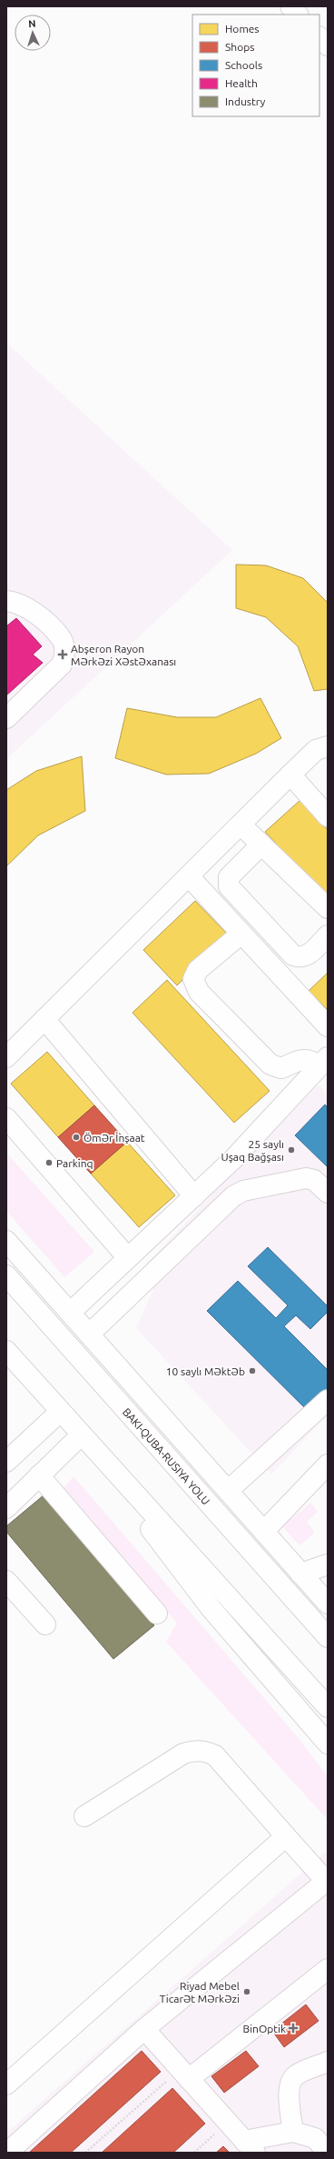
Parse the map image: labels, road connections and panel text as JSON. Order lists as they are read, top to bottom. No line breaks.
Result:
{"places":{"health":["Abşeron Rayon Mərkəzi Xəstəxanası","BinOptik"],"other":["Ömər İnşaat","25 saylı Uşaq Bağşası","Parkinq","10 saylı Məktəb","Riyad Mebel Ticarət Mərkəzi"]},"legend":["Homes","Shops","Schools","Health","Industry"],"north":"top"}
